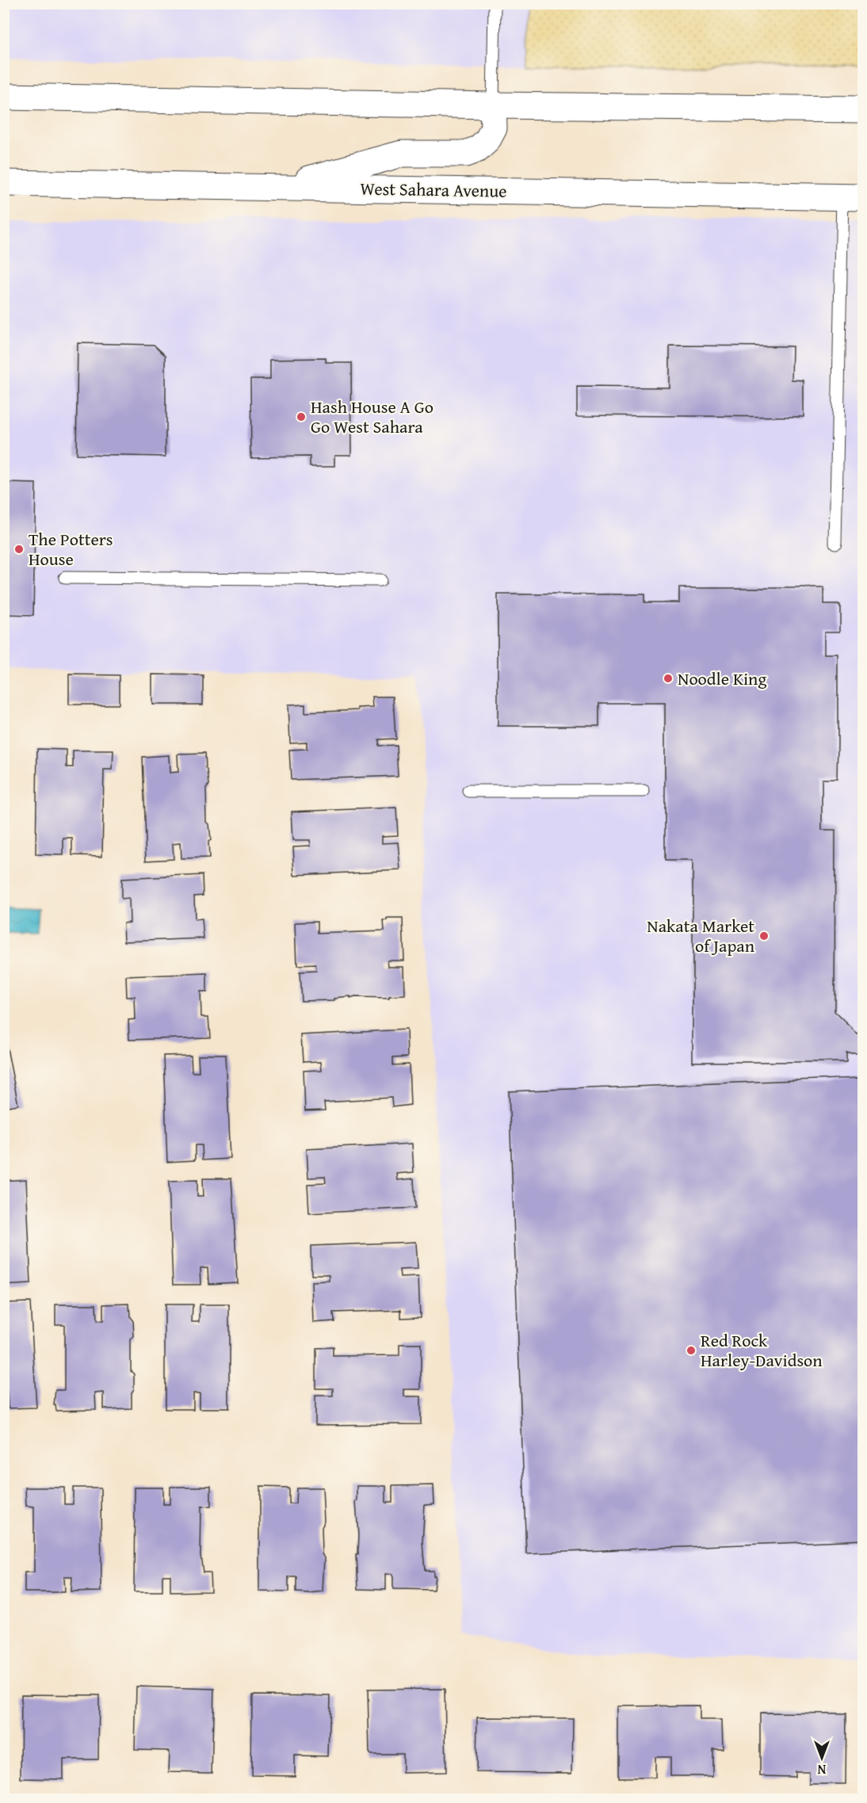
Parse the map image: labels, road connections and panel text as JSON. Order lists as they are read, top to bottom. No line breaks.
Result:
{"streets":{"main road":["West Sahara Avenue"]},"places":["Hash House A Go Go West Sahara","The Potters House","Noodle King","Nakata Market of Japan","Red Rock Harley-Davidson"],"north":"bottom"}
